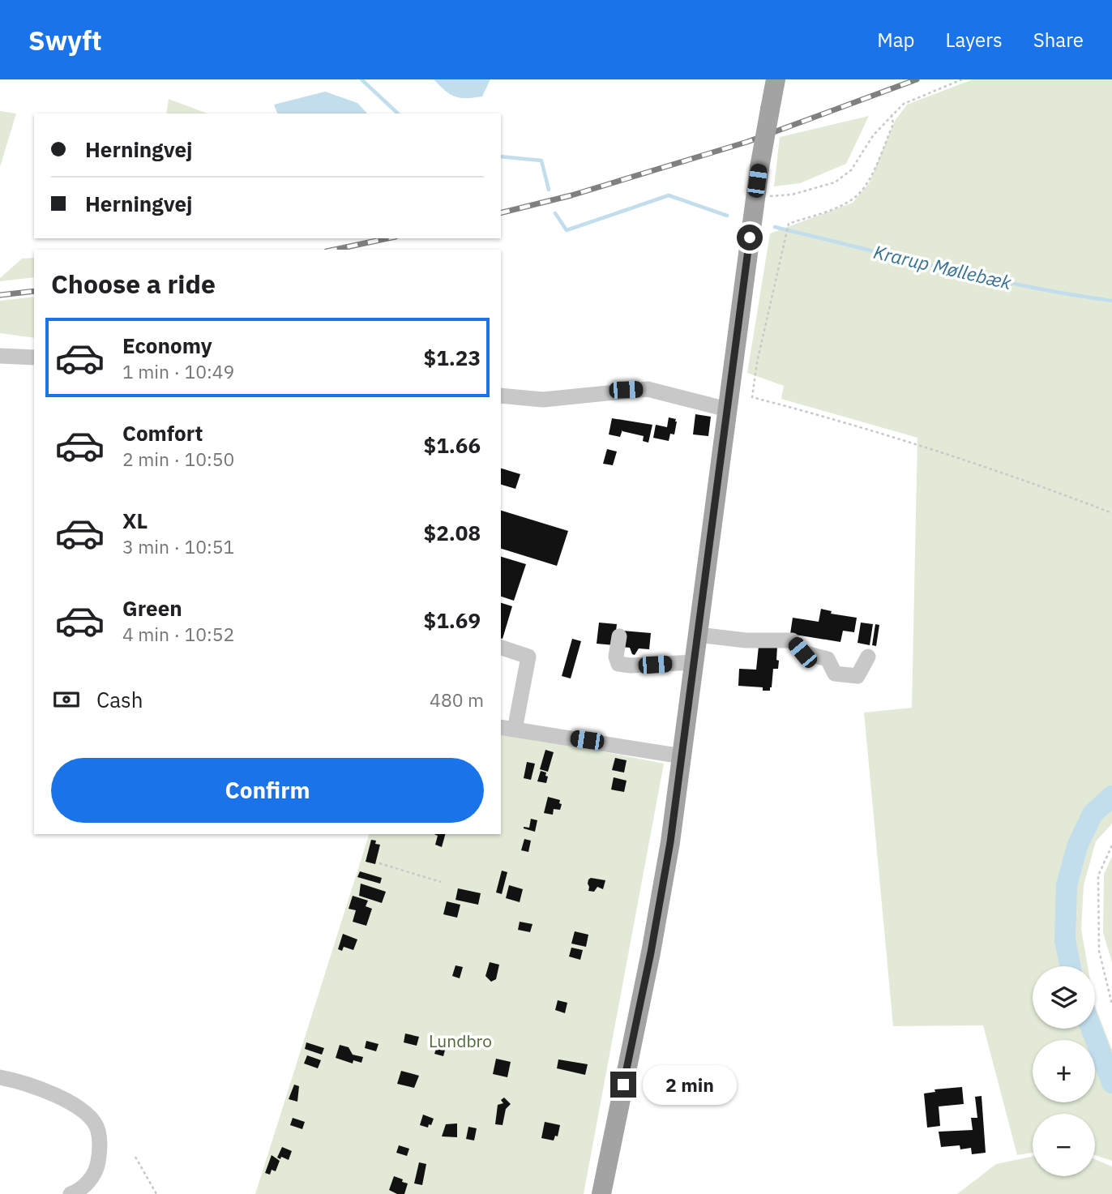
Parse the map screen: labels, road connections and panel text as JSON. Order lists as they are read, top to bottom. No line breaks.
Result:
{"water":["Krarup Møllebæk"],"parks":["Lundbro"],"page":{"header":"Swyft","nav":["Map","Layers","Share"],"banner":["Herningvej","Herningvej"],"heading":"Choose a ride","list":[{"name":"Economy","note":"1 min · 10:49","value":"$1.23"},{"name":"Comfort","note":"2 min · 10:50","value":"$1.66"},{"name":"XL","note":"3 min · 10:51","value":"$2.08"},{"name":"Green","note":"4 min · 10:52","value":"$1.69"}],"pay":["Cash","480 m"],"buttons":"Confirm","map_buttons":["+","−"],"bubble":"2 min"}}
